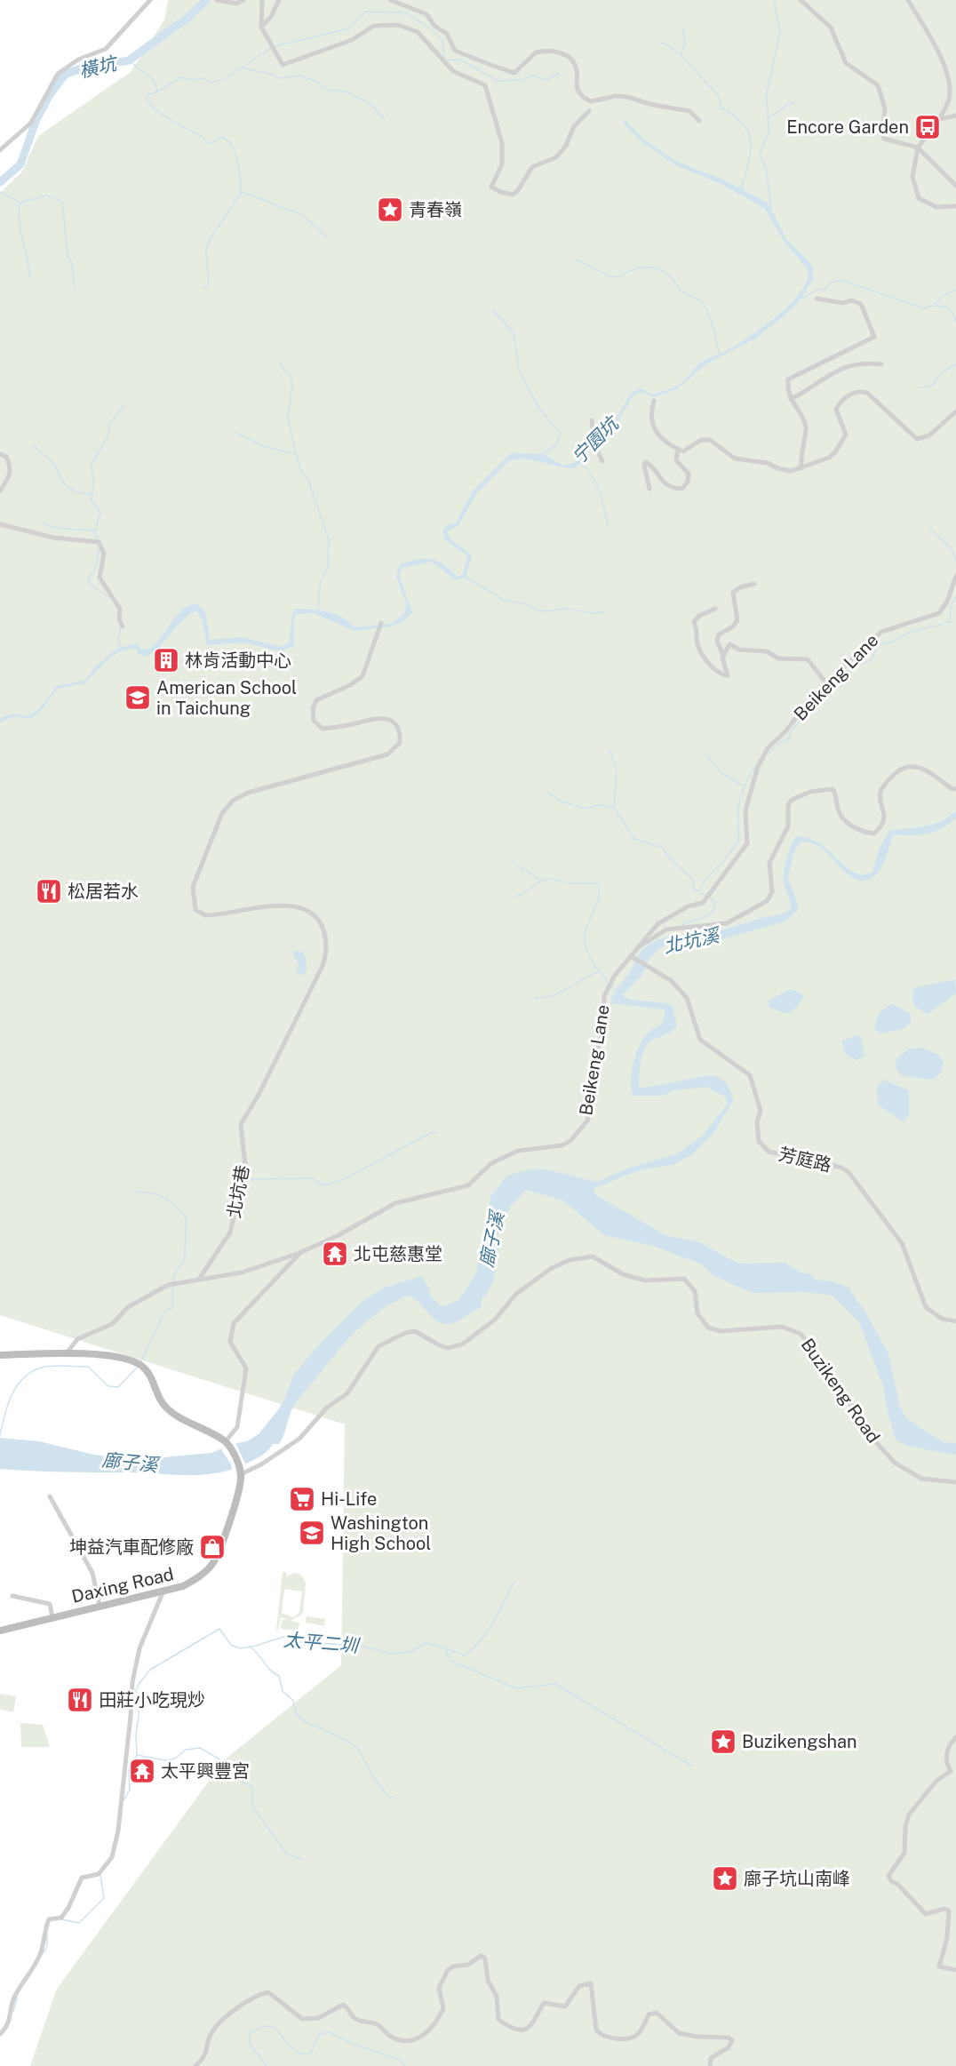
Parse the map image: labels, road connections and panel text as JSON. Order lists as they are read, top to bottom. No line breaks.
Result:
{"streets":{"main road":["Daxing Road"],"street":["Beikeng Lane","芳庭路","北坑巷","Buzikeng Road"]},"crossings":[["Beikeng Lane","芳庭路"],["Beikeng Lane","北坑巷"],["Buzikeng Road","Daxing Road"]],"water":["橫坑","宁園坑","北坑溪","廍子溪","太平二圳"],"places":{"bus stop":["Encore Garden"],"place":["青春嶺","Buzikengshan","廍子坑山南峰"],"building":["林肯活動中心"],"school or university":["American School in Taichung","Washington High School"],"restaurant":["松居若水","田莊小吃現炒"],"temple":["北屯慈惠堂","太平興豐宮"],"supermarket":["Hi-Life"],"shop":["坤益汽車配修廠"]}}
